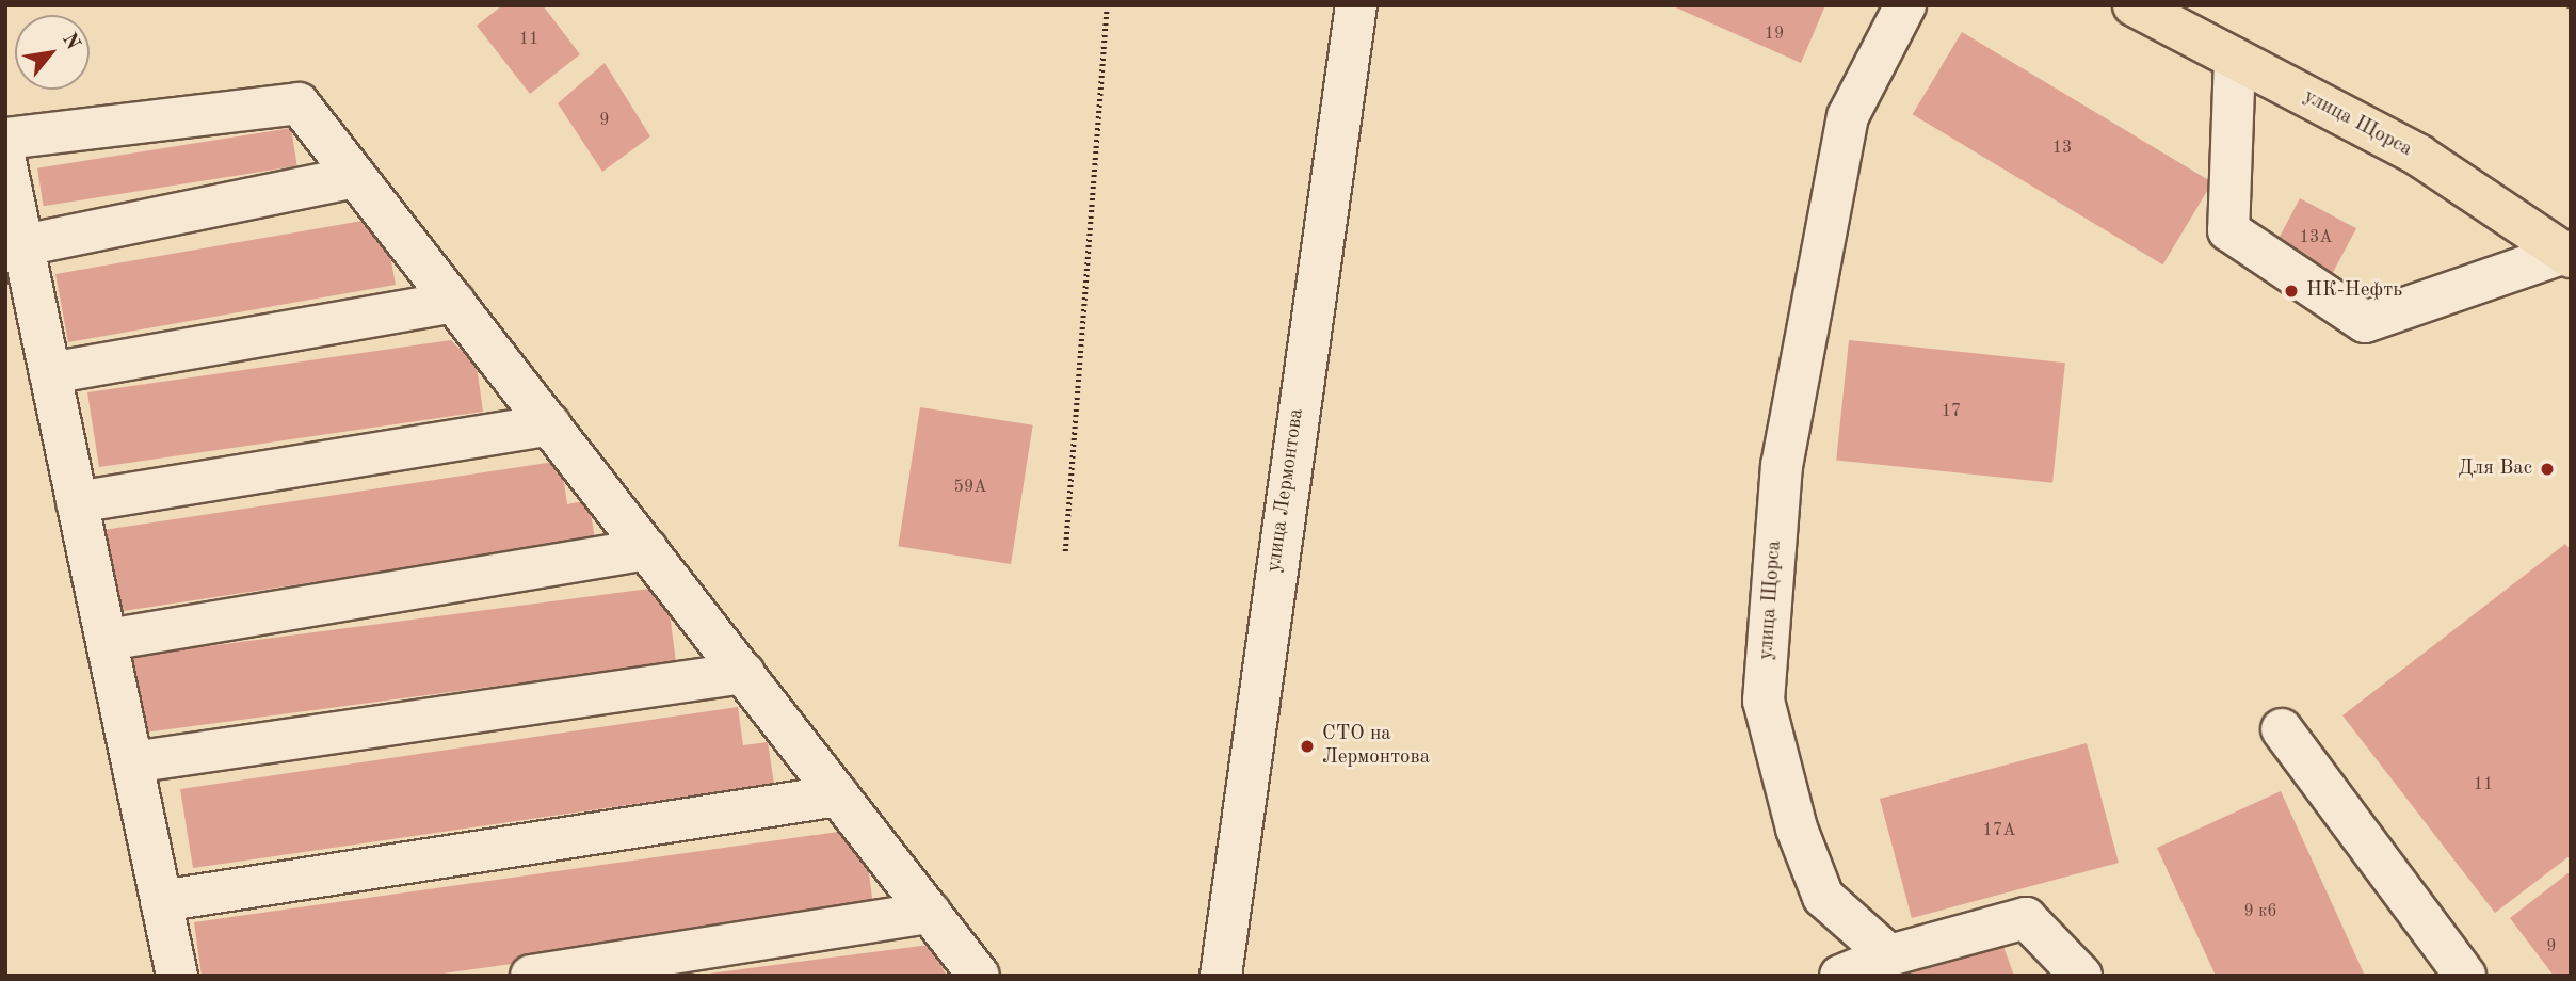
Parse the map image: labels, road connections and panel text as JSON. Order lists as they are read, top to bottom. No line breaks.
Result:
{"streets":{"main road":["улица Щорса"],"street":["улица Лермонтова"]},"places":["НК-Нефть","Для Вас","СТО на Лермонтова"],"house_numbers":["19","11","9","13","13А","17","59А","11","17А","9 к6","9"],"north":"top right"}
